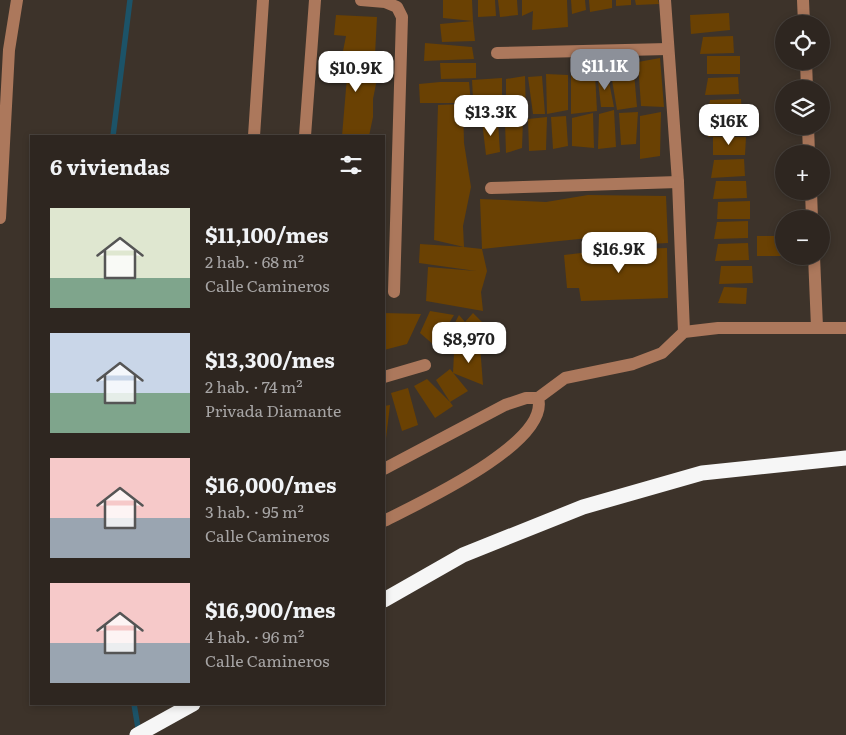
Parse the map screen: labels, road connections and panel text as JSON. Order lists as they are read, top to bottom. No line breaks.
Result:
{"page":{"map_buttons":["+","−"],"price":["$11.1K","$10.9K","$13.3K","$16K","$16.9K","$8,970"],"heading":"6 viviendas","list":[{"name":"$11,100/mes","note":"2 hab. · 68 m² · Calle Camineros"},{"name":"$13,300/mes","note":"2 hab. · 74 m² · Privada Diamante"},{"name":"$16,000/mes","note":"3 hab. · 95 m² · Calle Camineros"},{"name":"$16,900/mes","note":"4 hab. · 96 m² · Calle Camineros"}]}}
